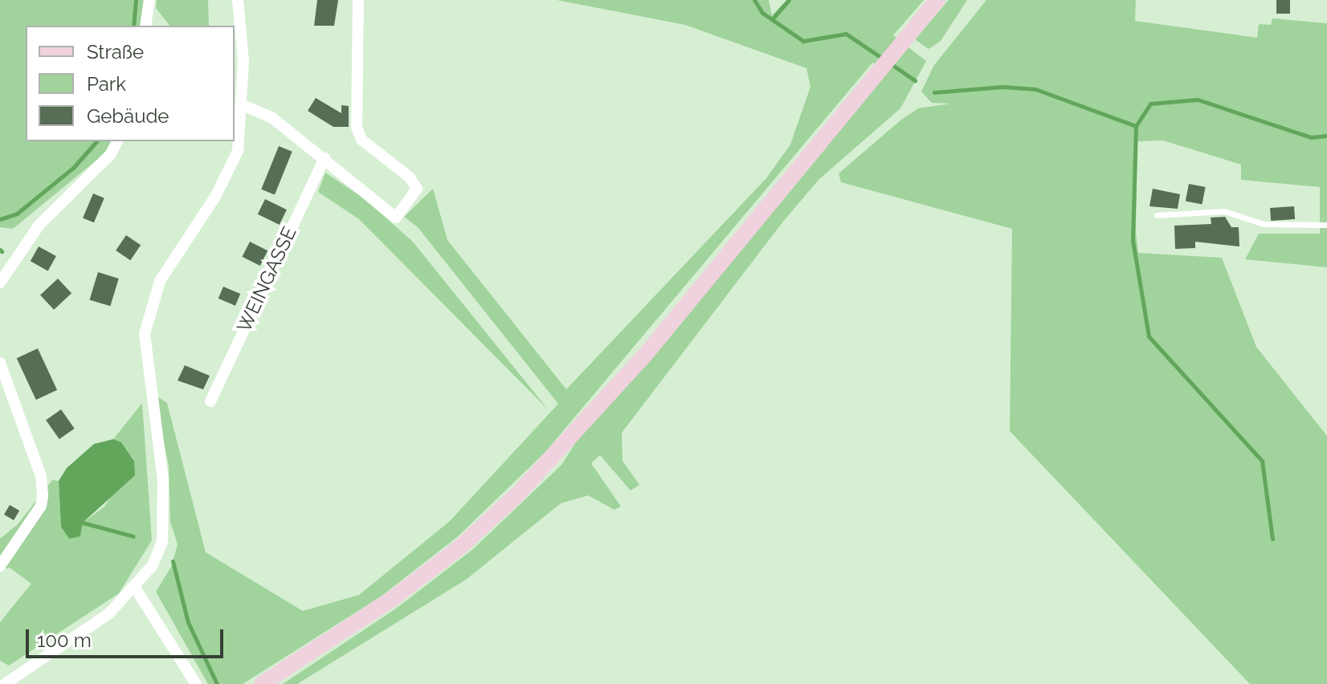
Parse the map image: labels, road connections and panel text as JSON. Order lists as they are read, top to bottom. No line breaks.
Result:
{"streets":{"street":["WEINGASSE"]},"legend":["Straße","Park","Gebäude"],"scale_bar":"100 m"}
